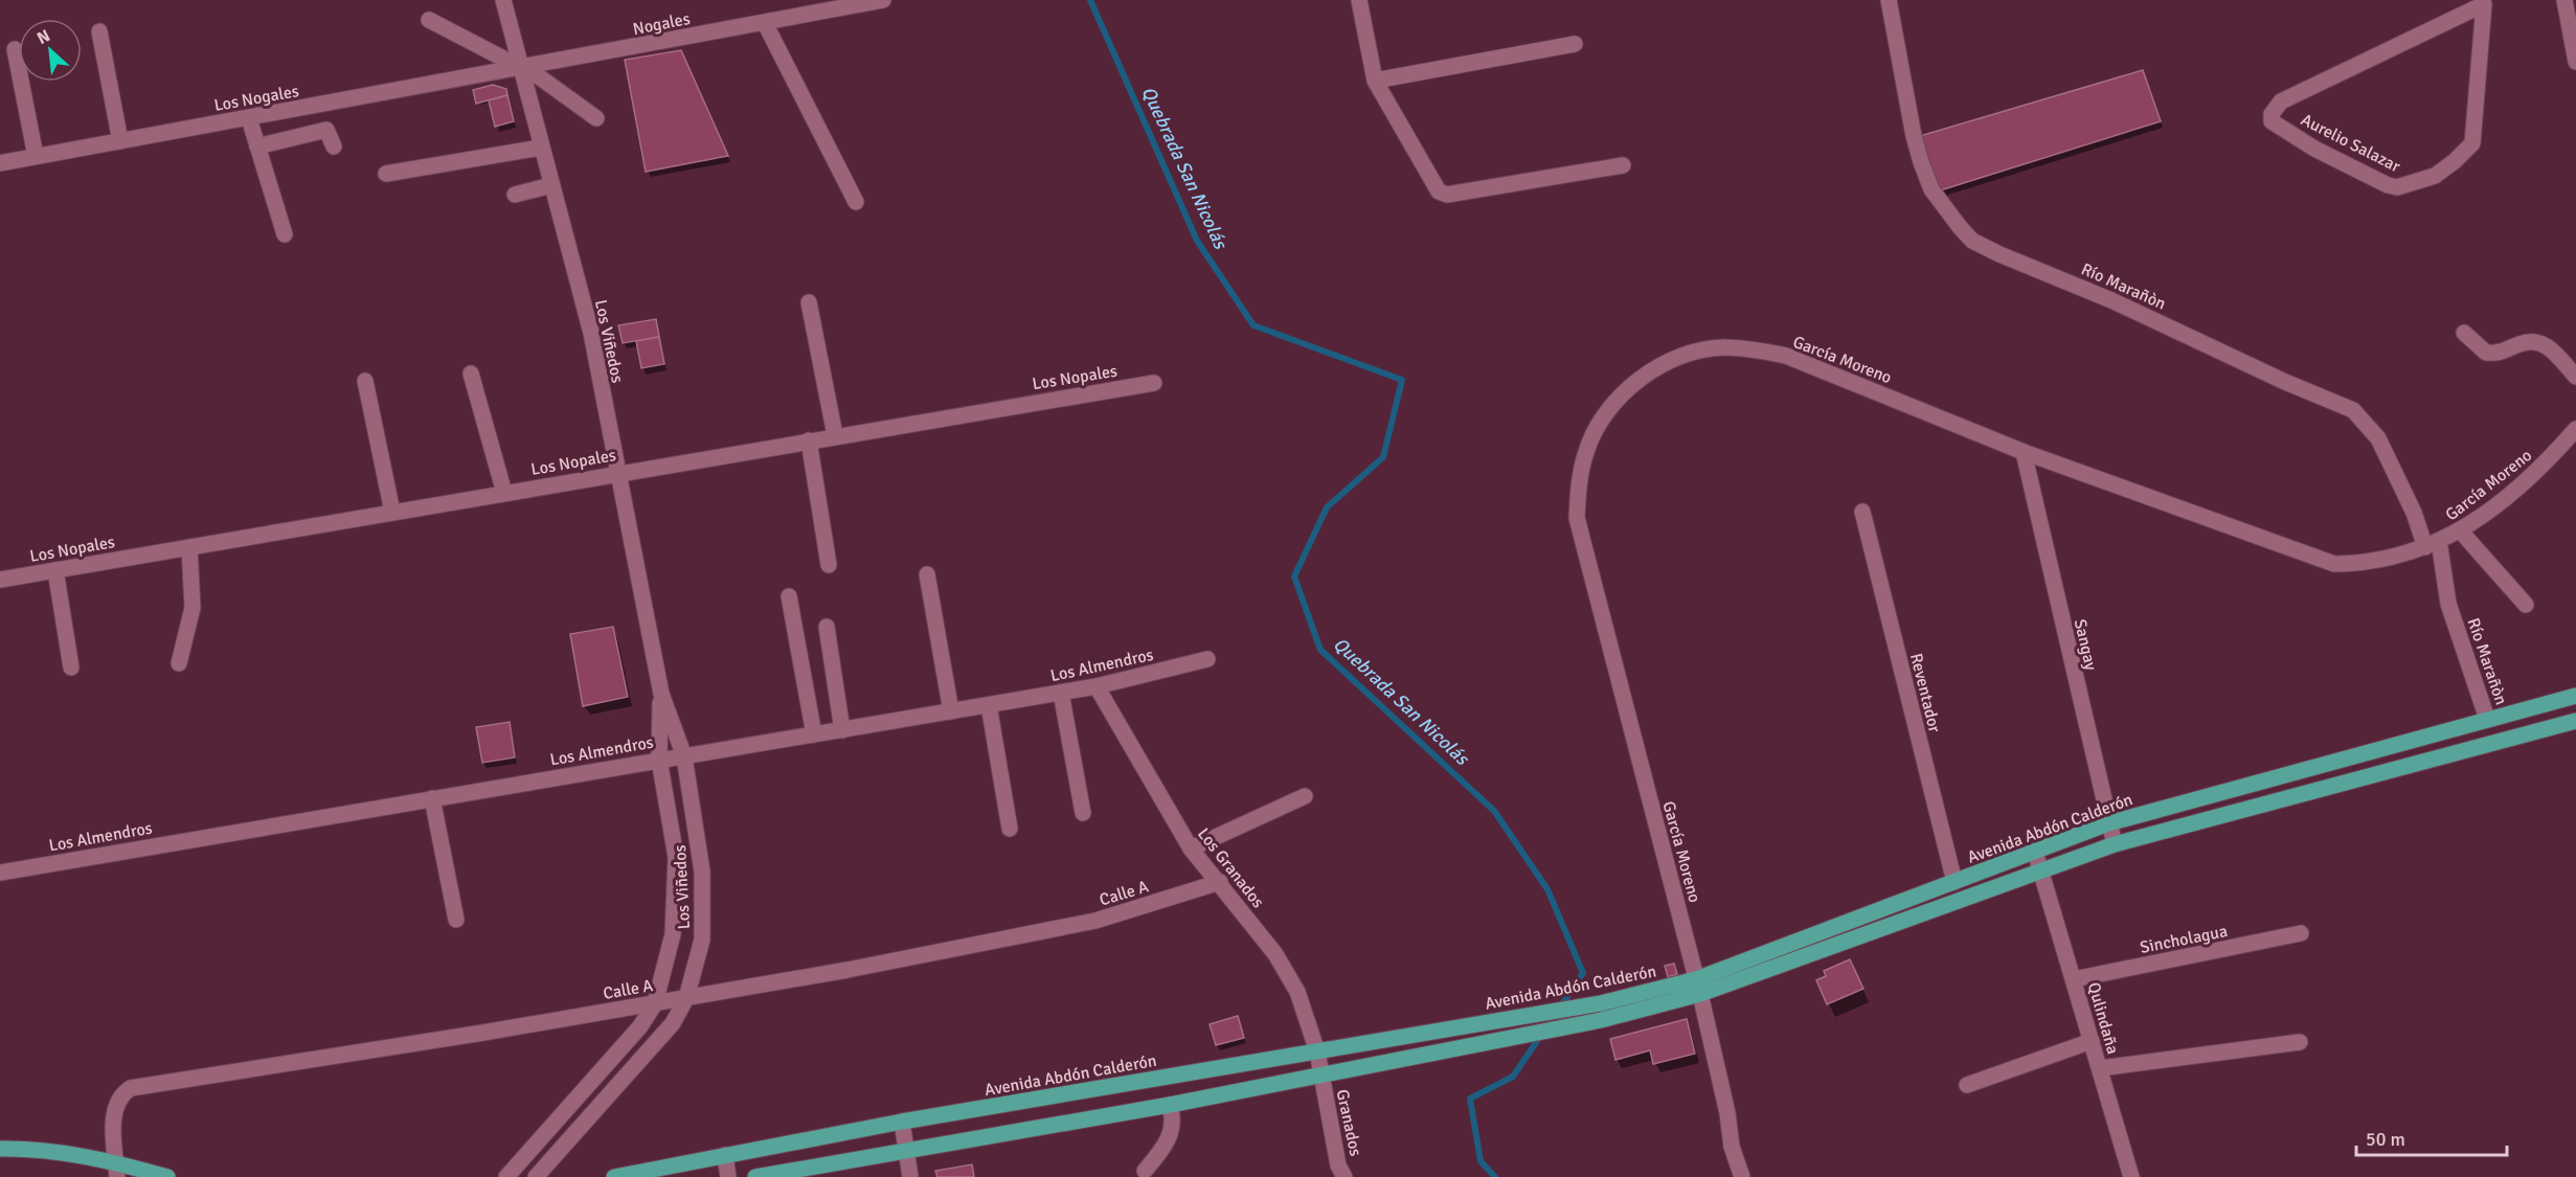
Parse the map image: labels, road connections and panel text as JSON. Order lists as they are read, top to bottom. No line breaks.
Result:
{"streets":{"main road":["Avenida Abdón Calderón"],"street":["Nogales","Los Nogales","Aurelio Salazar","Río Marañòn","Los Viñedos","García Moreno","Los Nopales","Sangay","Los Almendros","Reventador","Los Granados","Calle A","Sincholagua","Qulindaña","Granados"]},"crossings":[["Nogales","Los Nogales"],["Nogales","Los Viñedos"],["Los Nogales","Los Viñedos"],["Río Marañòn","García Moreno"],["Río Marañòn","Avenida Abdón Calderón"],["Los Viñedos","Los Nopales"],["Los Viñedos","Los Almendros"],["Los Viñedos","Calle A"],["García Moreno","Sangay"],["García Moreno","Avenida Abdón Calderón"],["Sangay","Avenida Abdón Calderón"],["Los Almendros","Los Granados"],["Reventador","Avenida Abdón Calderón"],["Avenida Abdón Calderón","Los Granados"],["Avenida Abdón Calderón","Qulindaña"],["Avenida Abdón Calderón","Granados"],["Los Granados","Calle A"],["Los Granados","Granados"],["Sincholagua","Qulindaña"]],"water":["Quebrada San Nicolás"],"scale_bar":"50 m","north":"top left"}
